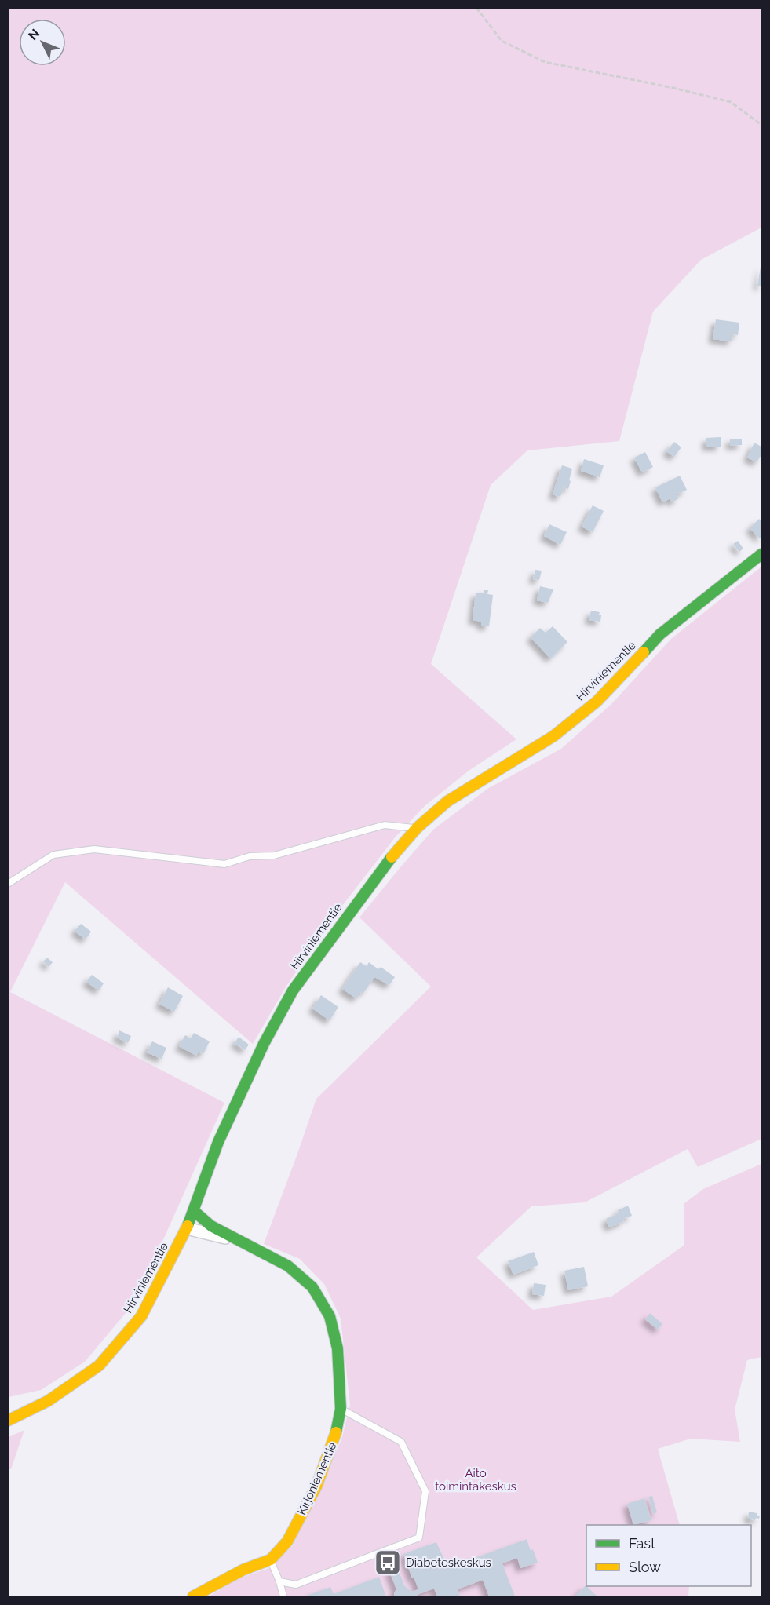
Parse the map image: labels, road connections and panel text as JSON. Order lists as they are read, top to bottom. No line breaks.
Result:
{"streets":{"street":["Hirviniementie","Kirjoniementie"]},"crossings":[["Hirviniementie","Kirjoniementie"]],"parks":["Aito toimintakeskus"],"places":{"bus stop":["Diabeteskeskus"]},"legend":["Fast","Slow"],"north":"top left"}
